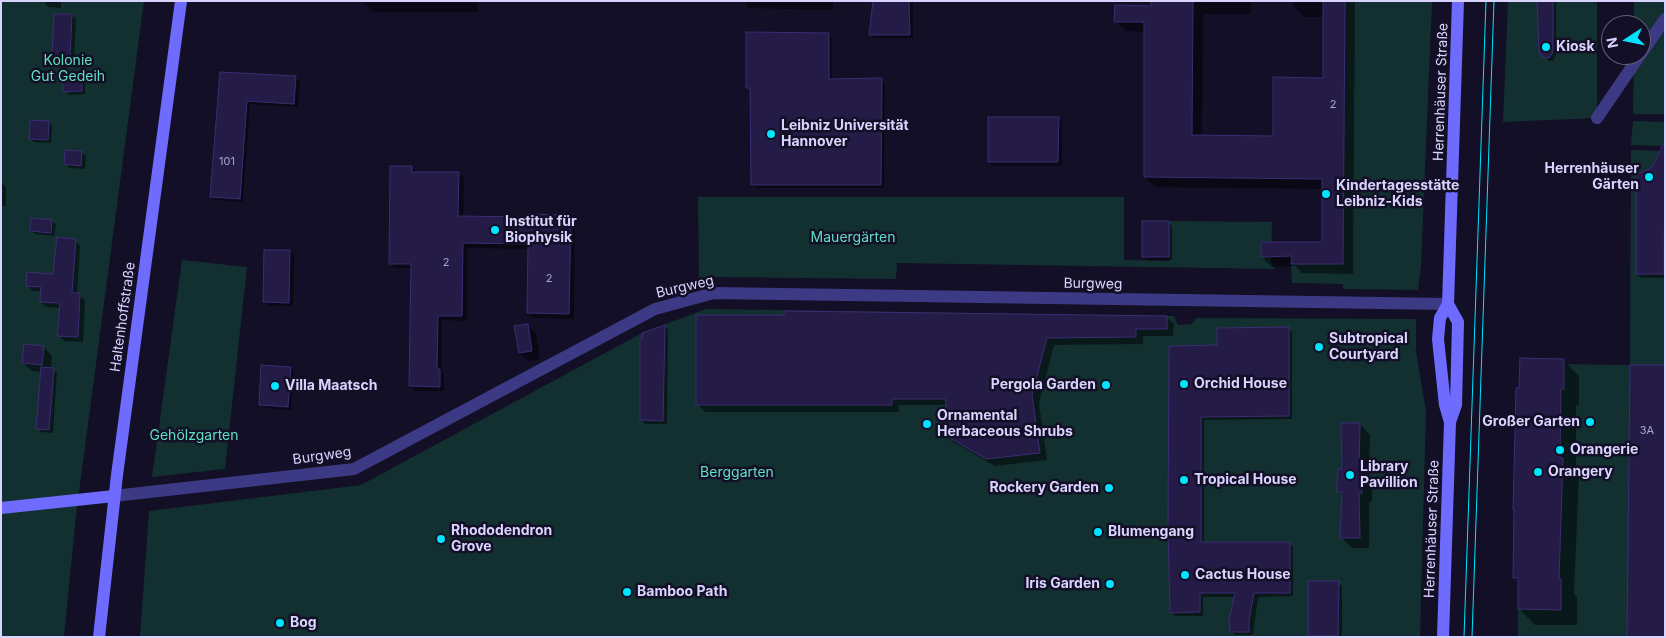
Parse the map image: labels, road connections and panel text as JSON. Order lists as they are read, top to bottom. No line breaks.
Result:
{"streets":{"street":["Herrenhäuser Straße","Burgweg","Haltenhoffstraße"]},"crossings":[["Herrenhäuser Straße","Burgweg"],["Burgweg","Haltenhoffstraße"]],"parks":["Kolonie Gut Gedeih","Mauergärten","Gehölzgarten","Berggarten"],"places":["Kiosk","Leibniz Universität Hannover","Herrenhäuser Gärten","Kindertagesstätte Leibniz-Kids","Institut für Biophysik","Subtropical Courtyard","Orchid House","Pergola Garden","Villa Maatsch","Großer Garten","Ornamental Herbaceous Shrubs","Orangerie","Orangery","Library Pavillion","Tropical House","Rockery Garden","Blumengang","Rhododendron Grove","Cactus House","Iris Garden","Bamboo Path","Bog"],"house_numbers":["2","101","2","2","3A"],"north":"left"}
